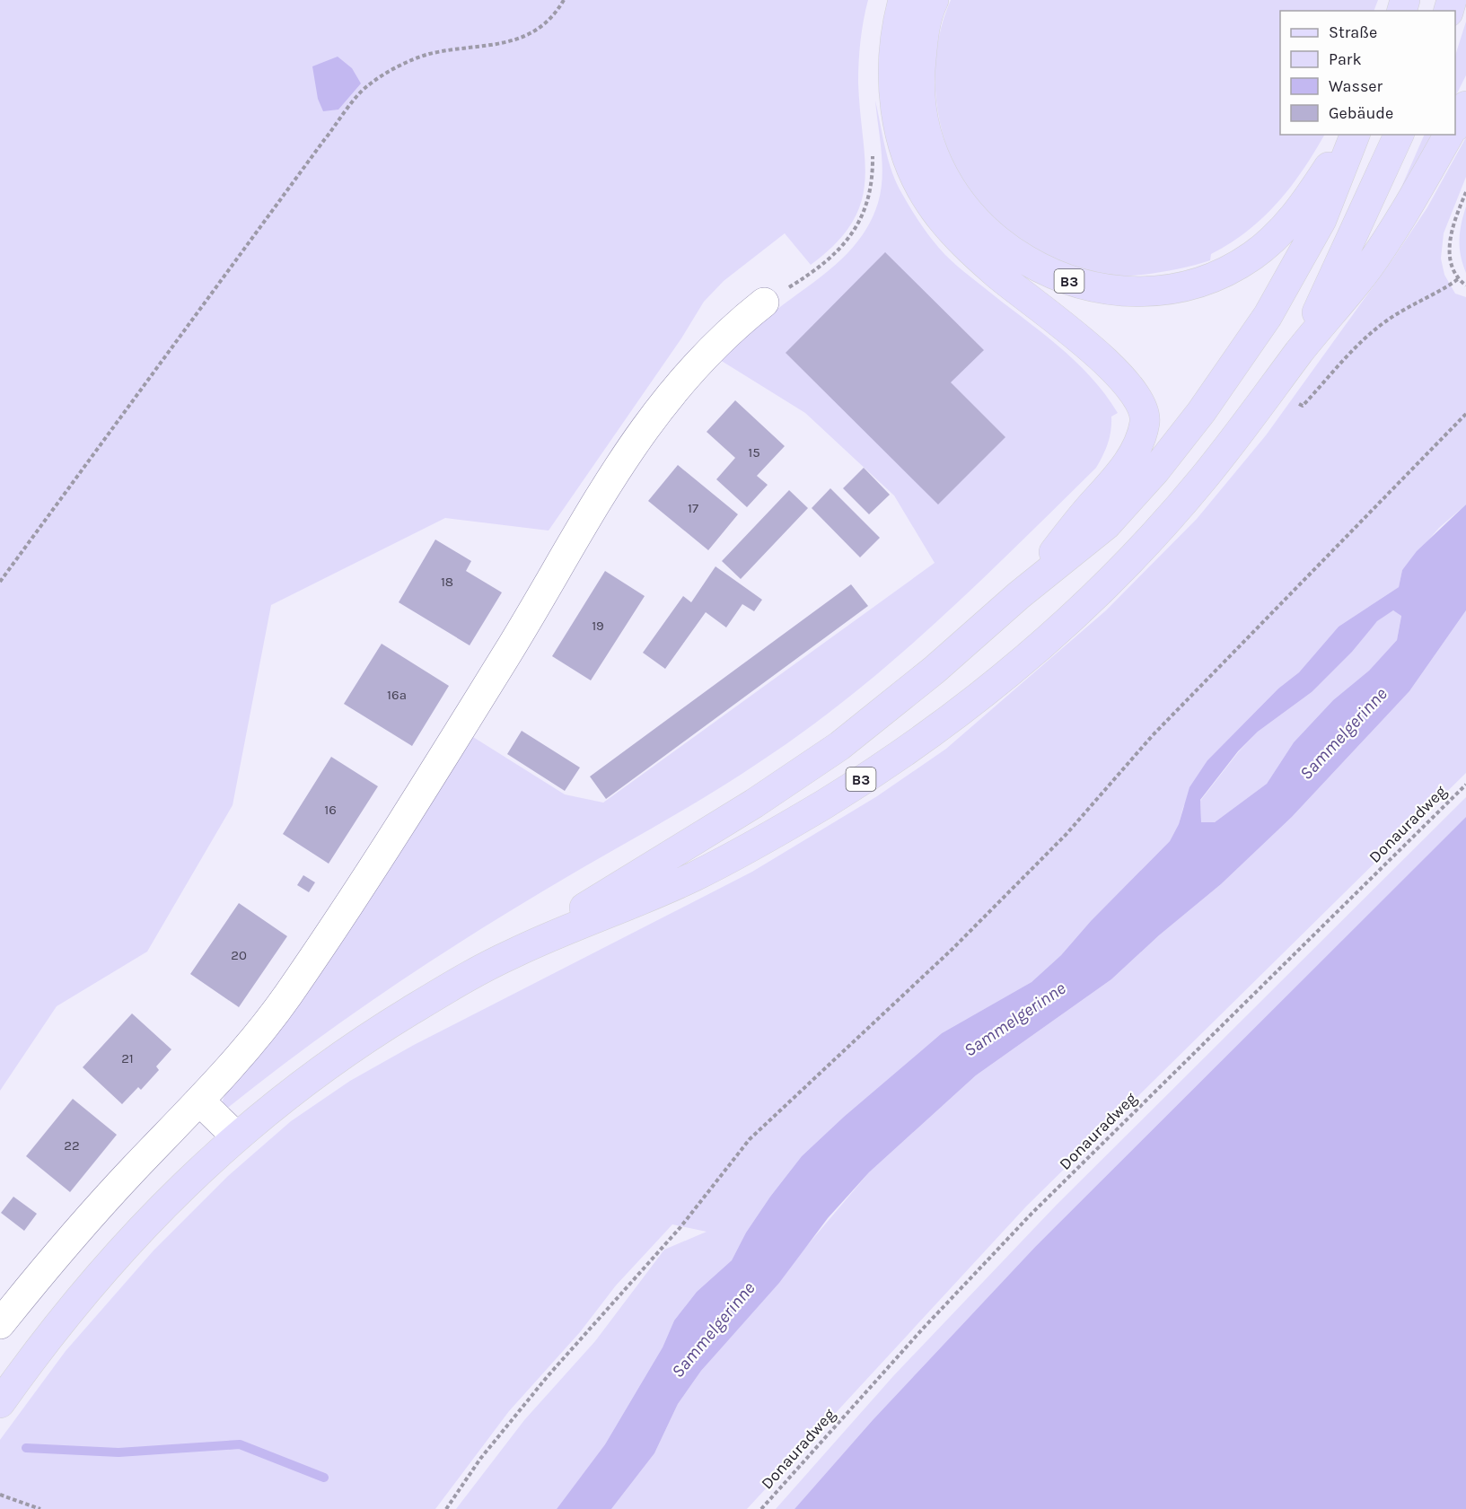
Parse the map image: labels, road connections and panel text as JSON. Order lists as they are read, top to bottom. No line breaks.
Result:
{"streets":{"main road":["B3"],"path":["Donauradweg"]},"water":["Sammelgerinne"],"house_numbers":["15","17","18","19","16a","16","20","21","22"],"legend":["Straße","Park","Wasser","Gebäude"]}
